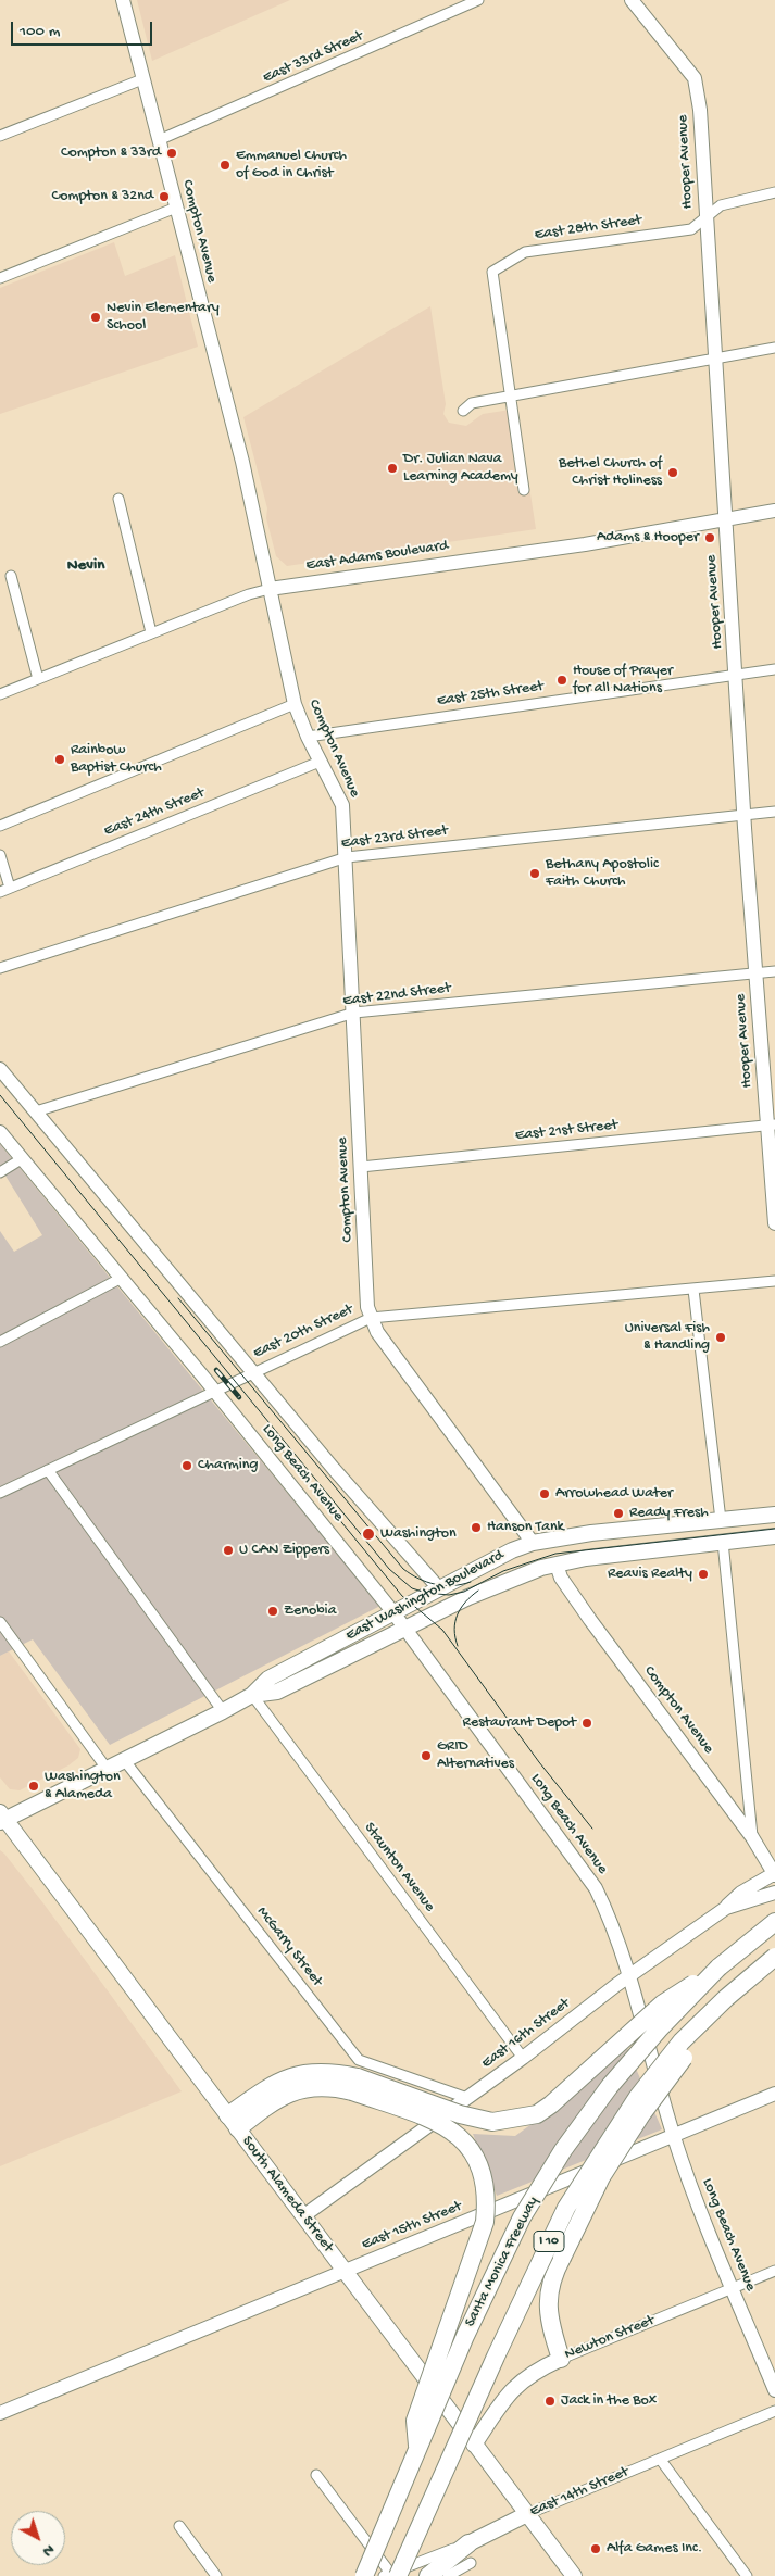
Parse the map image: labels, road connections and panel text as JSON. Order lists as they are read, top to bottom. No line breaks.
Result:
{"streets":{"highway":["I 10","Santa Monica Freeway"],"main road":["East Washington Boulevard","South Alameda Street","Newton Street","East 14th Street"],"street":["East 33rd Street","Hooper Avenue","East 28th Street","Compton Avenue","East Adams Boulevard","East 25th Street","East 24th Street","East 23rd Street","East 22nd Street","East 21st Street","East 20th Street","Long Beach Avenue","Staunton Avenue","McGarry Street","East 16th Street","East 15th Street"]},"crossings":[["East 33rd Street","Compton Avenue"],["Hooper Avenue","East 28th Street"],["Hooper Avenue","East Adams Boulevard"],["Hooper Avenue","East 25th Street"],["Hooper Avenue","East 23rd Street"],["Hooper Avenue","East 22nd Street"],["Hooper Avenue","East 21st Street"],["Compton Avenue","East Adams Boulevard"],["Compton Avenue","East 25th Street"],["Compton Avenue","East 24th Street"],["Compton Avenue","East 23rd Street"],["Compton Avenue","East 22nd Street"],["Compton Avenue","East 21st Street"],["Compton Avenue","East 20th Street"],["Compton Avenue","East Washington Boulevard"],["East 22nd Street","Long Beach Avenue"],["East 20th Street","Long Beach Avenue"],["Long Beach Avenue","East Washington Boulevard"],["Long Beach Avenue","East 16th Street"],["Long Beach Avenue","East 15th Street"],["Long Beach Avenue","Newton Street"],["East Washington Boulevard","Staunton Avenue"],["East Washington Boulevard","McGarry Street"],["East Washington Boulevard","South Alameda Street"],["Staunton Avenue","East 16th Street"],["McGarry Street","East 16th Street"],["East 16th Street","South Alameda Street"],["South Alameda Street","East 15th Street"],["South Alameda Street","Newton Street"],["South Alameda Street","East 14th Street"],["I 10","East 14th Street"]],"districts":["Nevin"],"places":["Compton & 33rd","Emmanuel Church of God in Christ","Compton & 32nd","Nevin Elementary School","Dr. Julian Nava Learning Academy","Bethel Church of Christ Holiness","Adams & Hooper","House of Prayer for all Nations","Rainbow Baptist Church","Bethany Apostolic Faith Church","Universal Fish & Handling","Charming","Arrowhead Water","Ready Fresh","Hanson Tank","Washington","U CAN Zippers","Reavis Realty","Zenobia","Restaurant Depot","GRID Alternatives","Washington & Alameda","Jack in the Box","Alfa Games Inc."],"scale_bar":"100 m","north":"bottom right"}
